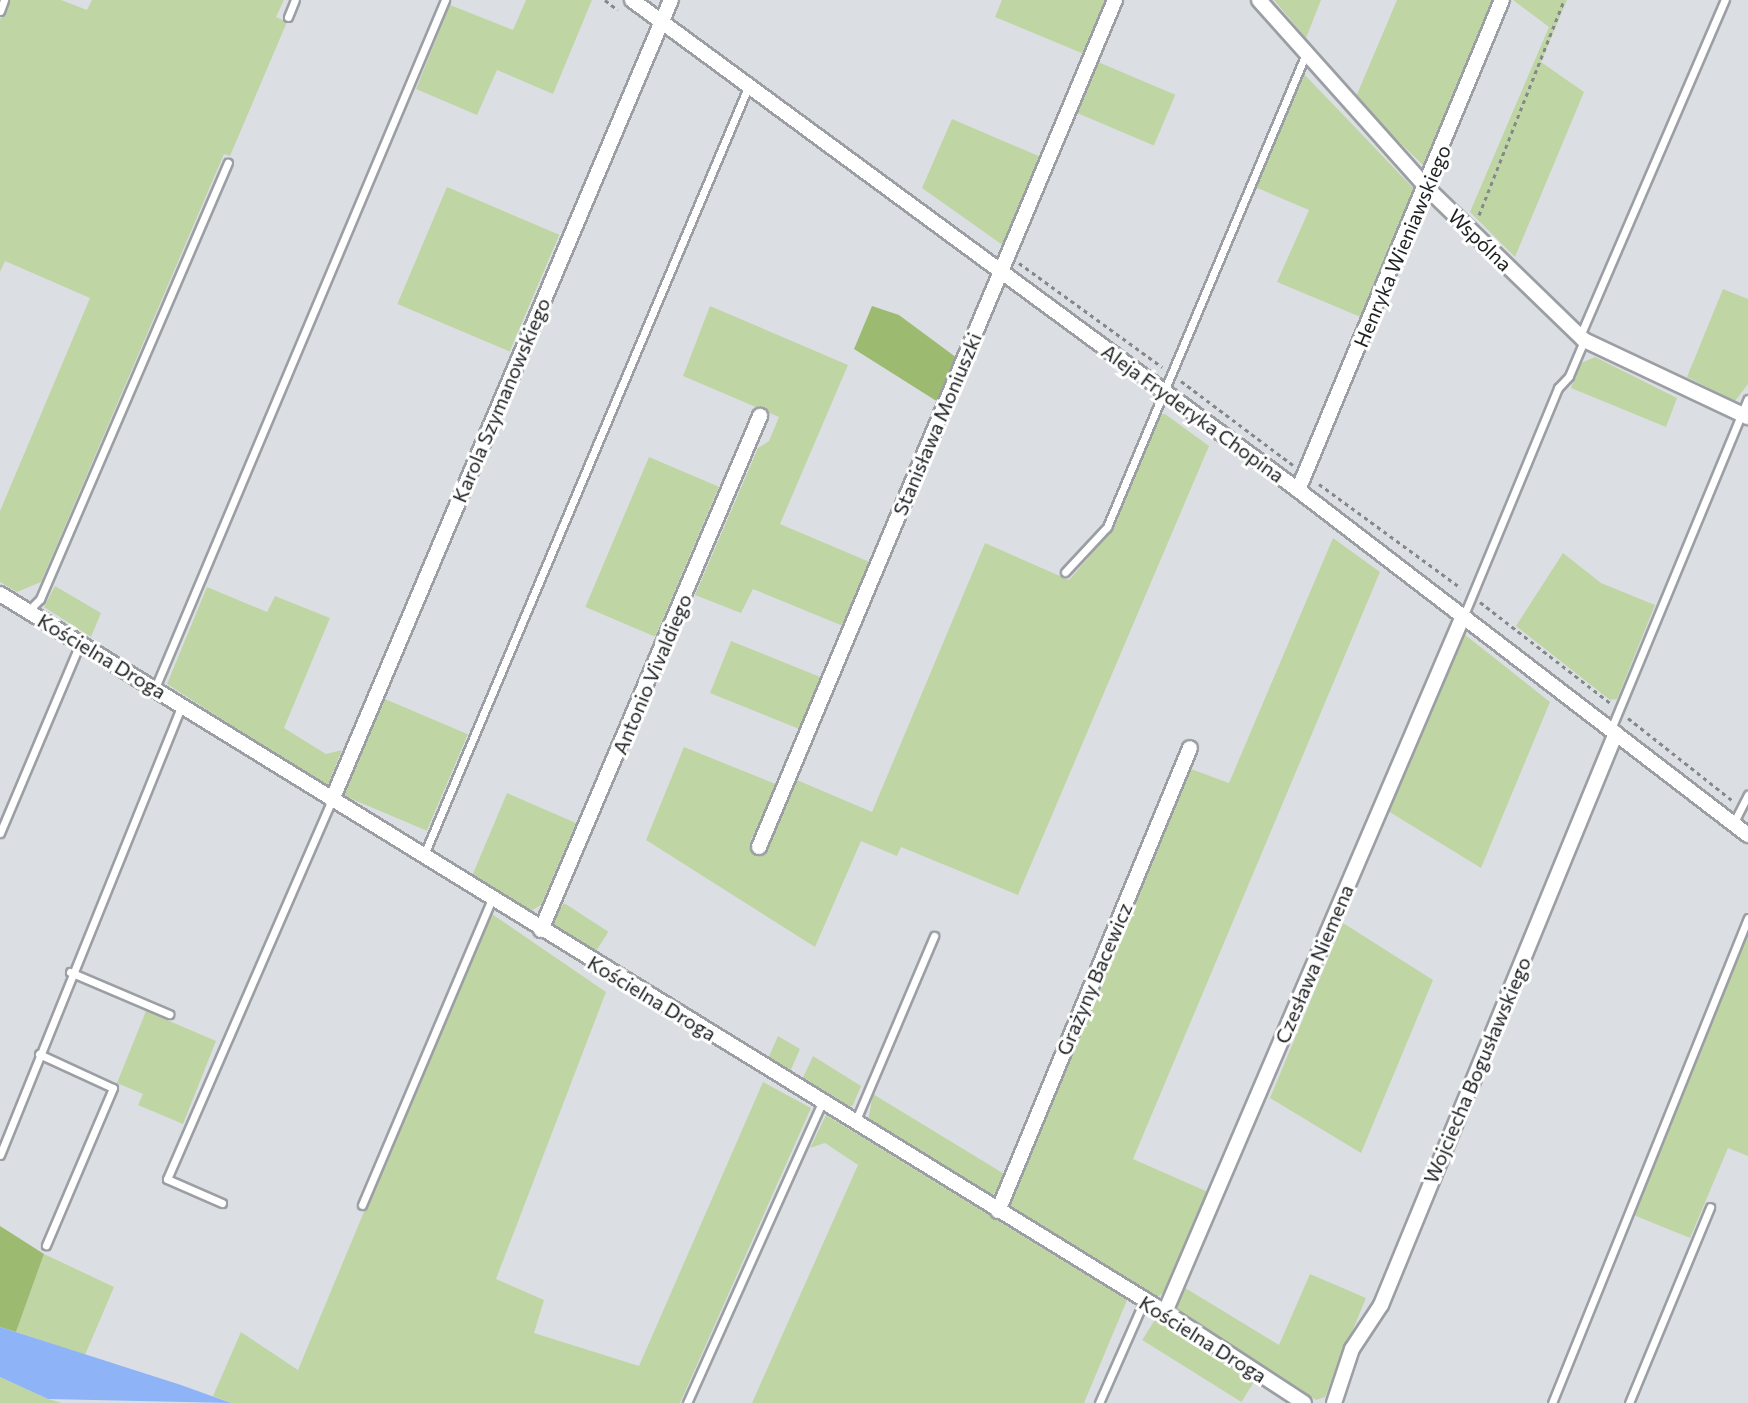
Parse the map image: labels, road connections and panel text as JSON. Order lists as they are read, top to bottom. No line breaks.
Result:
{"streets":{"street":["Wspólna","Henryka Wieniawskiego","Karola Szymanowskiego","Aleja Fryderyka Chopina","Stanisława Moniuszki","Kościelna Droga","Antonio Vivaldiego","Czesława Niemena","Grażyny Bacewicz","Wojciecha Bogusławskiego"]},"crossings":[["Wspólna","Henryka Wieniawskiego"],["Henryka Wieniawskiego","Aleja Fryderyka Chopina"],["Karola Szymanowskiego","Aleja Fryderyka Chopina"],["Karola Szymanowskiego","Kościelna Droga"],["Aleja Fryderyka Chopina","Stanisława Moniuszki"],["Aleja Fryderyka Chopina","Czesława Niemena"],["Aleja Fryderyka Chopina","Wojciecha Bogusławskiego"],["Kościelna Droga","Antonio Vivaldiego"],["Kościelna Droga","Czesława Niemena"],["Kościelna Droga","Grażyny Bacewicz"]]}
